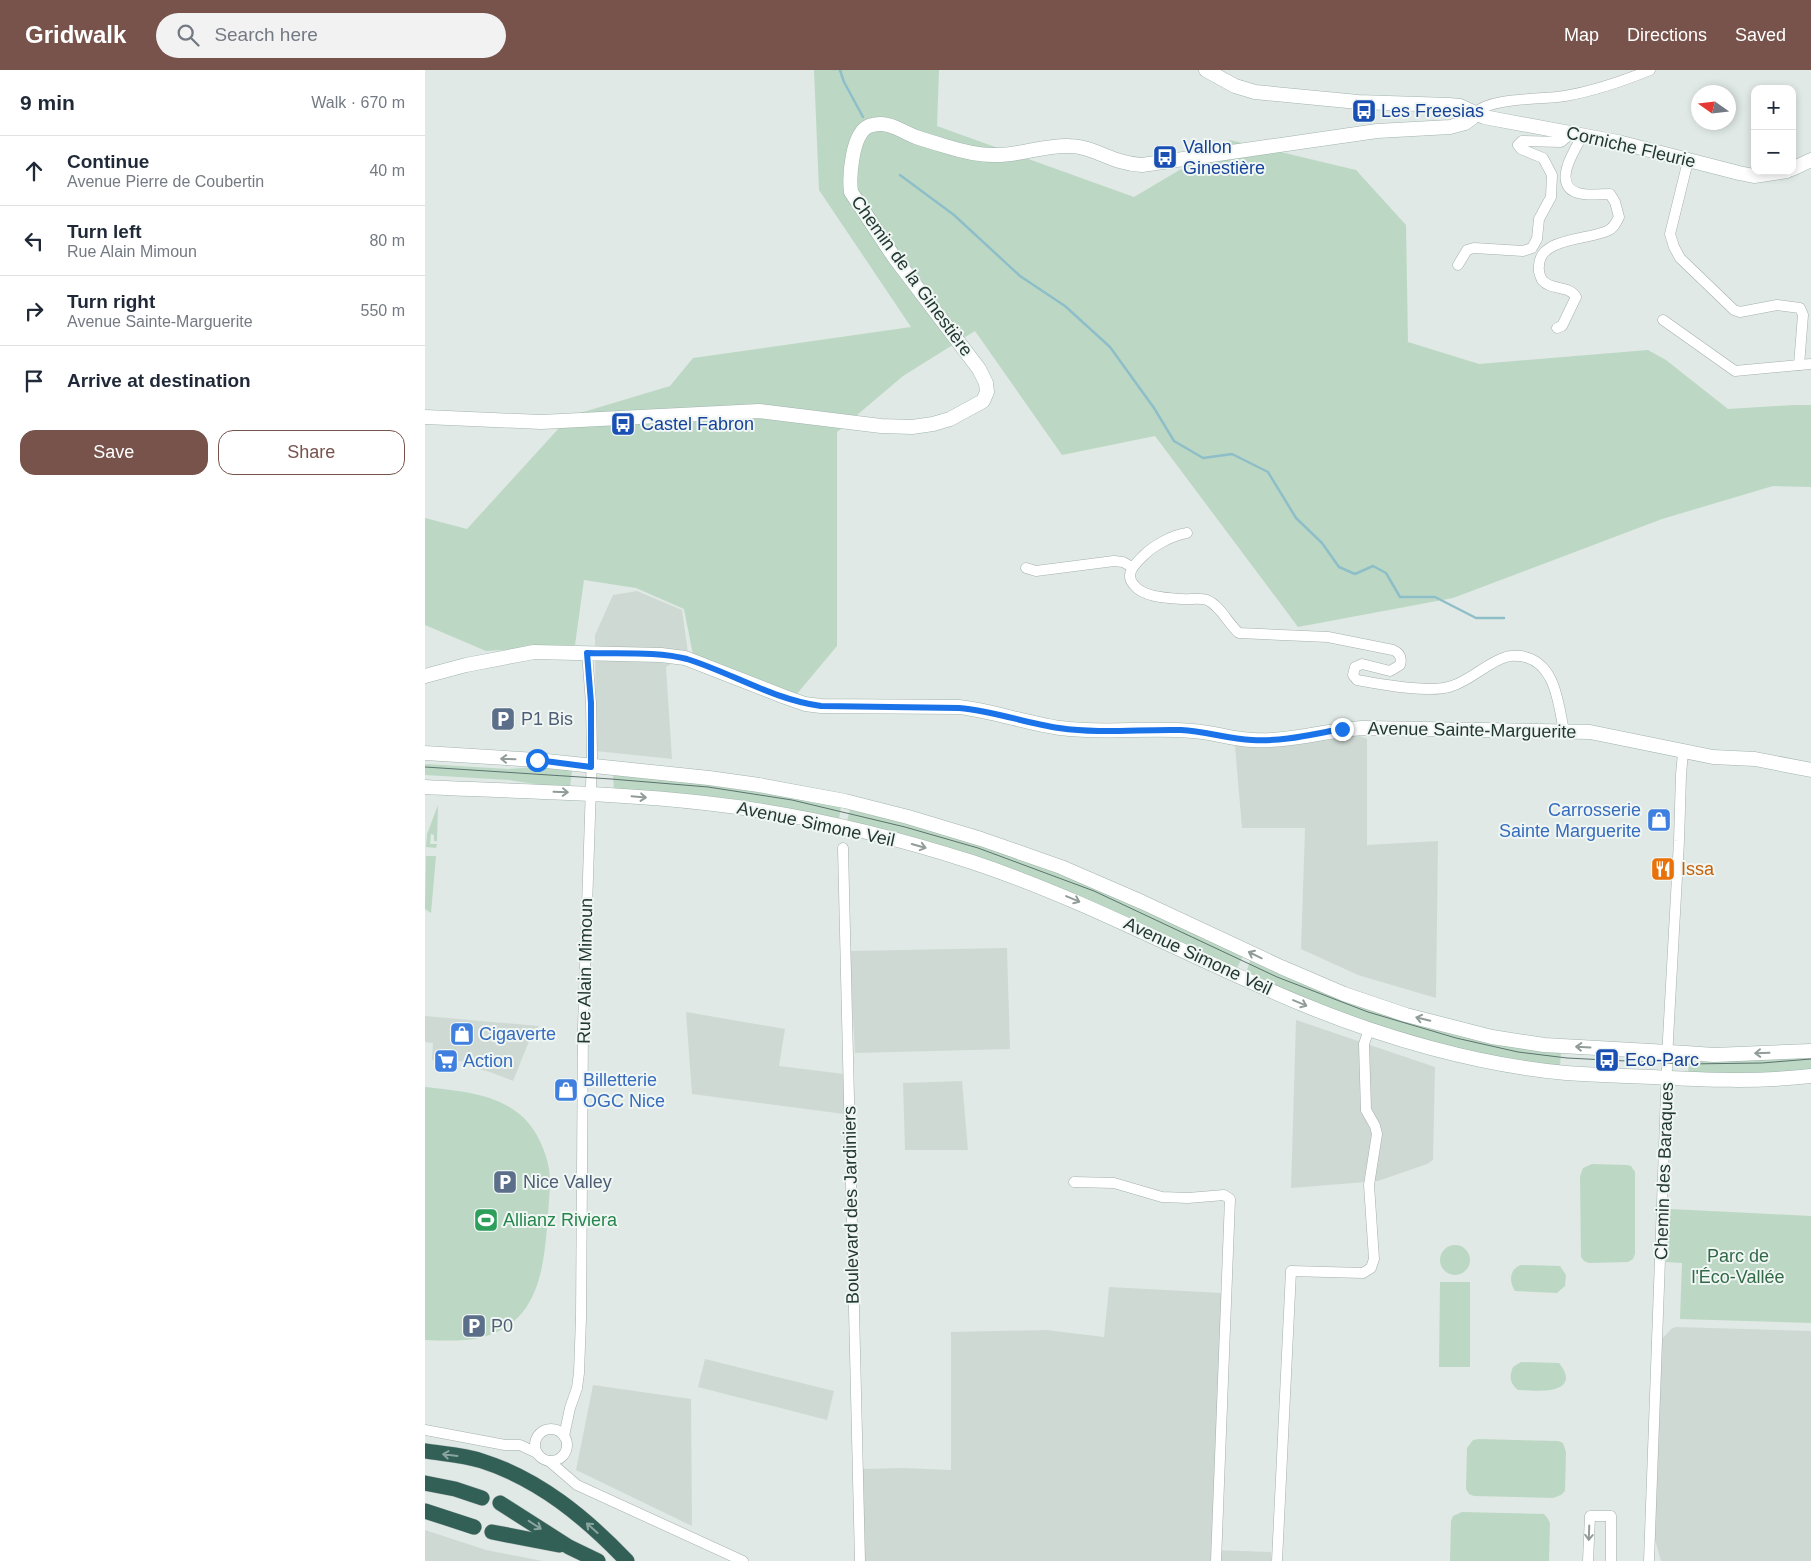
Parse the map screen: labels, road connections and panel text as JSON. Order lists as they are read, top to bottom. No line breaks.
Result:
{"streets":{"main road":["Corniche Fleurie","Chemin de la Ginestière","Avenue Sainte-Marguerite","Avenue Simone Veil"],"street":["Rue Alain Mimoun","Chemin des Baraques","Boulevard des Jardiniers"]},"crossings":[["Corniche Fleurie","Chemin de la Ginestière"],["Avenue Sainte-Marguerite","Rue Alain Mimoun"],["Avenue Sainte-Marguerite","Chemin des Baraques"],["Avenue Simone Veil","Rue Alain Mimoun"],["Avenue Simone Veil","Chemin des Baraques"]],"parks":["Parc de l'Éco-Vallée"],"places":{"bus stop":["Les Freesias","Vallon Ginestière","Castel Fabron","Eco-Parc"],"parking":["P1 Bis","Nice Valley","P0"],"shop":["Carrosserie Sainte Marguerite","Cigaverte","Billetterie OGC Nice"],"restaurant":["Issa"],"supermarket":["Action"],"sports":["Allianz Riviera"]},"north":"left","page":{"header":"Gridwalk","search":"Search here","nav":["Map","Directions","Saved"],"heading":["9 min","Walk · 670 m"],"map_buttons":["+","−"],"list":[["Continue","Avenue Pierre de Coubertin","40 m"],["Turn left","Rue Alain Mimoun","80 m"],["Turn right","Avenue Sainte-Marguerite","550 m"],"Arrive at destination"],"buttons":["Save","Share"]}}
